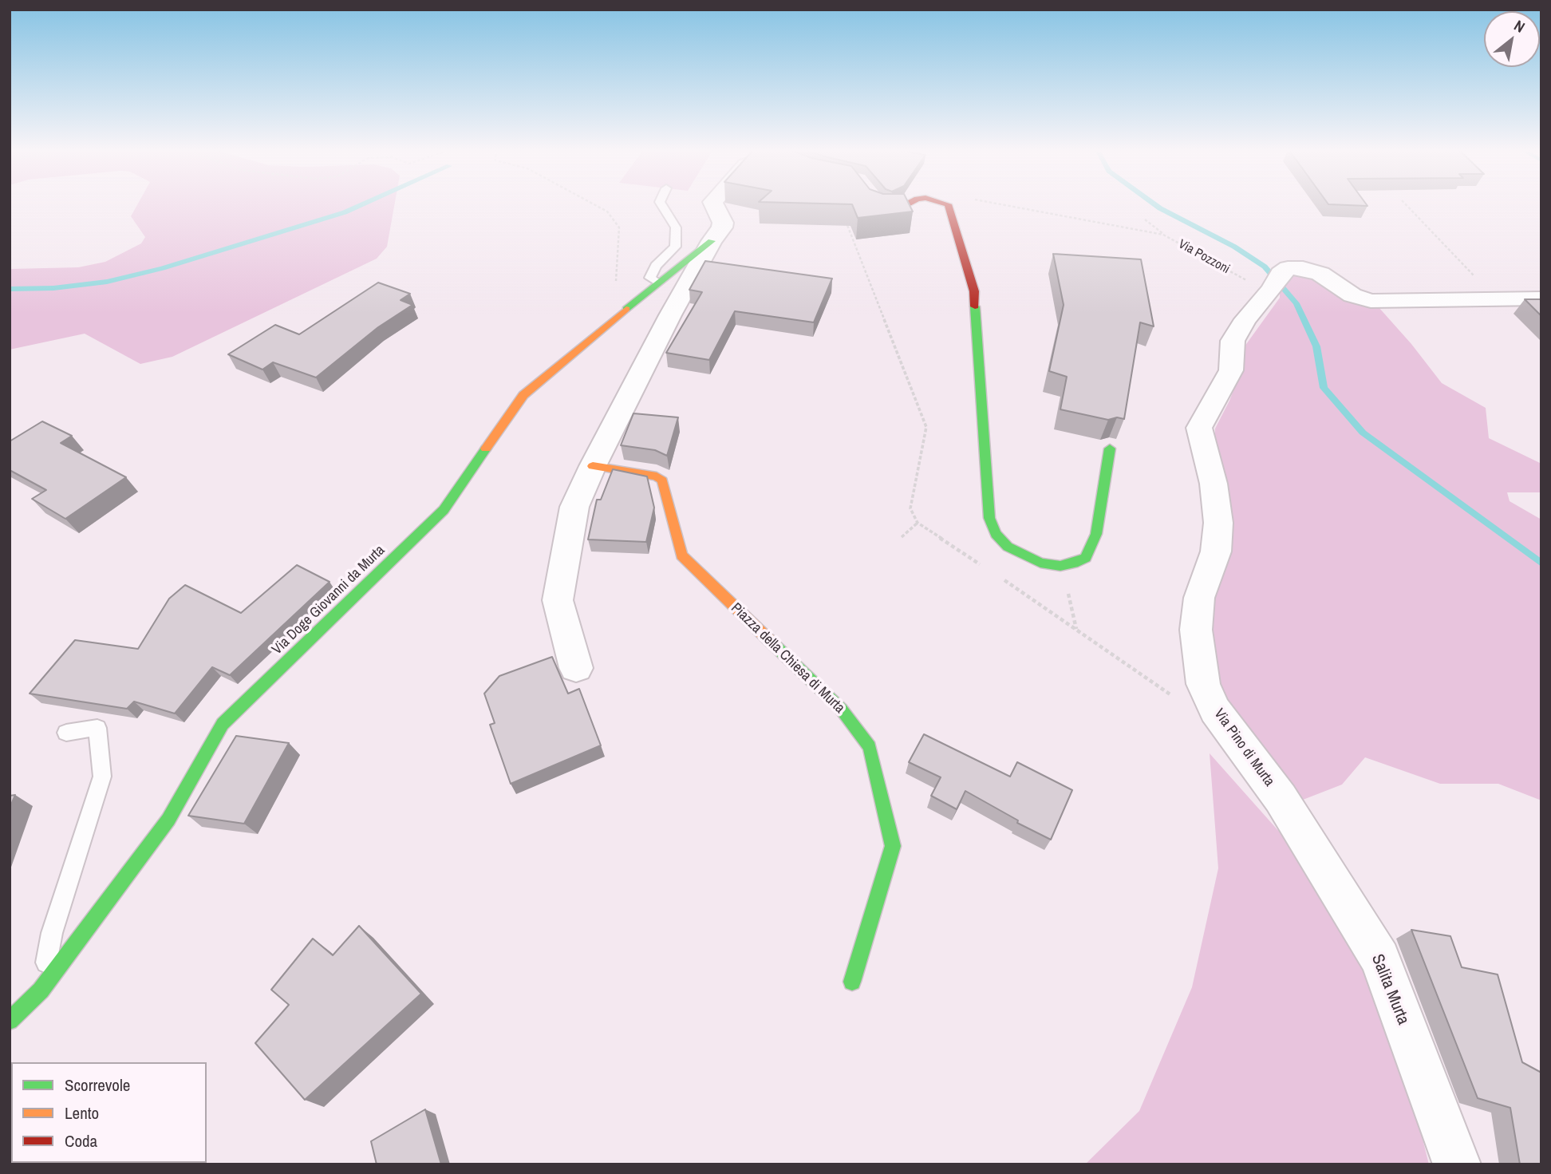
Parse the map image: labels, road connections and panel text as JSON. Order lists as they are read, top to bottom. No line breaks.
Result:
{"streets":{"street":["Via Doge Giovanni da Murta","Piazza della Chiesa di Murta","Via Pino di Murta","Salita Murta"],"path":["Via Pozzoni"]},"crossings":[["Via Pozzoni","Via Pino di Murta"],["Via Pino di Murta","Salita Murta"]],"legend":["Scorrevole","Lento","Coda"],"north":"top right"}
